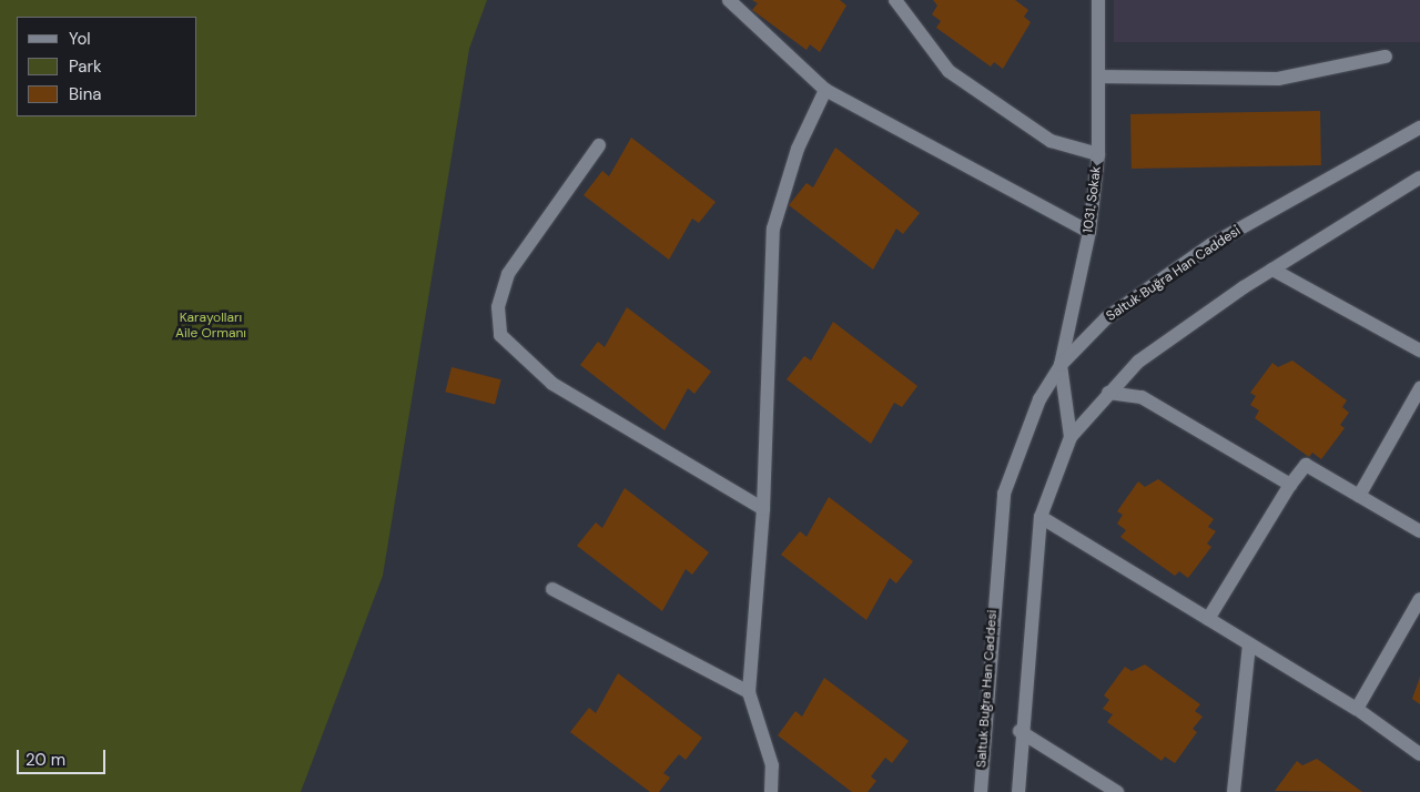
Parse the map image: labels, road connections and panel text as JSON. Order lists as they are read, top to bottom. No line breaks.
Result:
{"streets":{"street":["1031. Sokak","Saltuk Buğra Han Caddesi"]},"crossings":[["1031. Sokak","Saltuk Buğra Han Caddesi"]],"parks":["Karayolları Aile Ormanı"],"legend":["Yol","Park","Bina"],"scale_bar":"20 m"}
